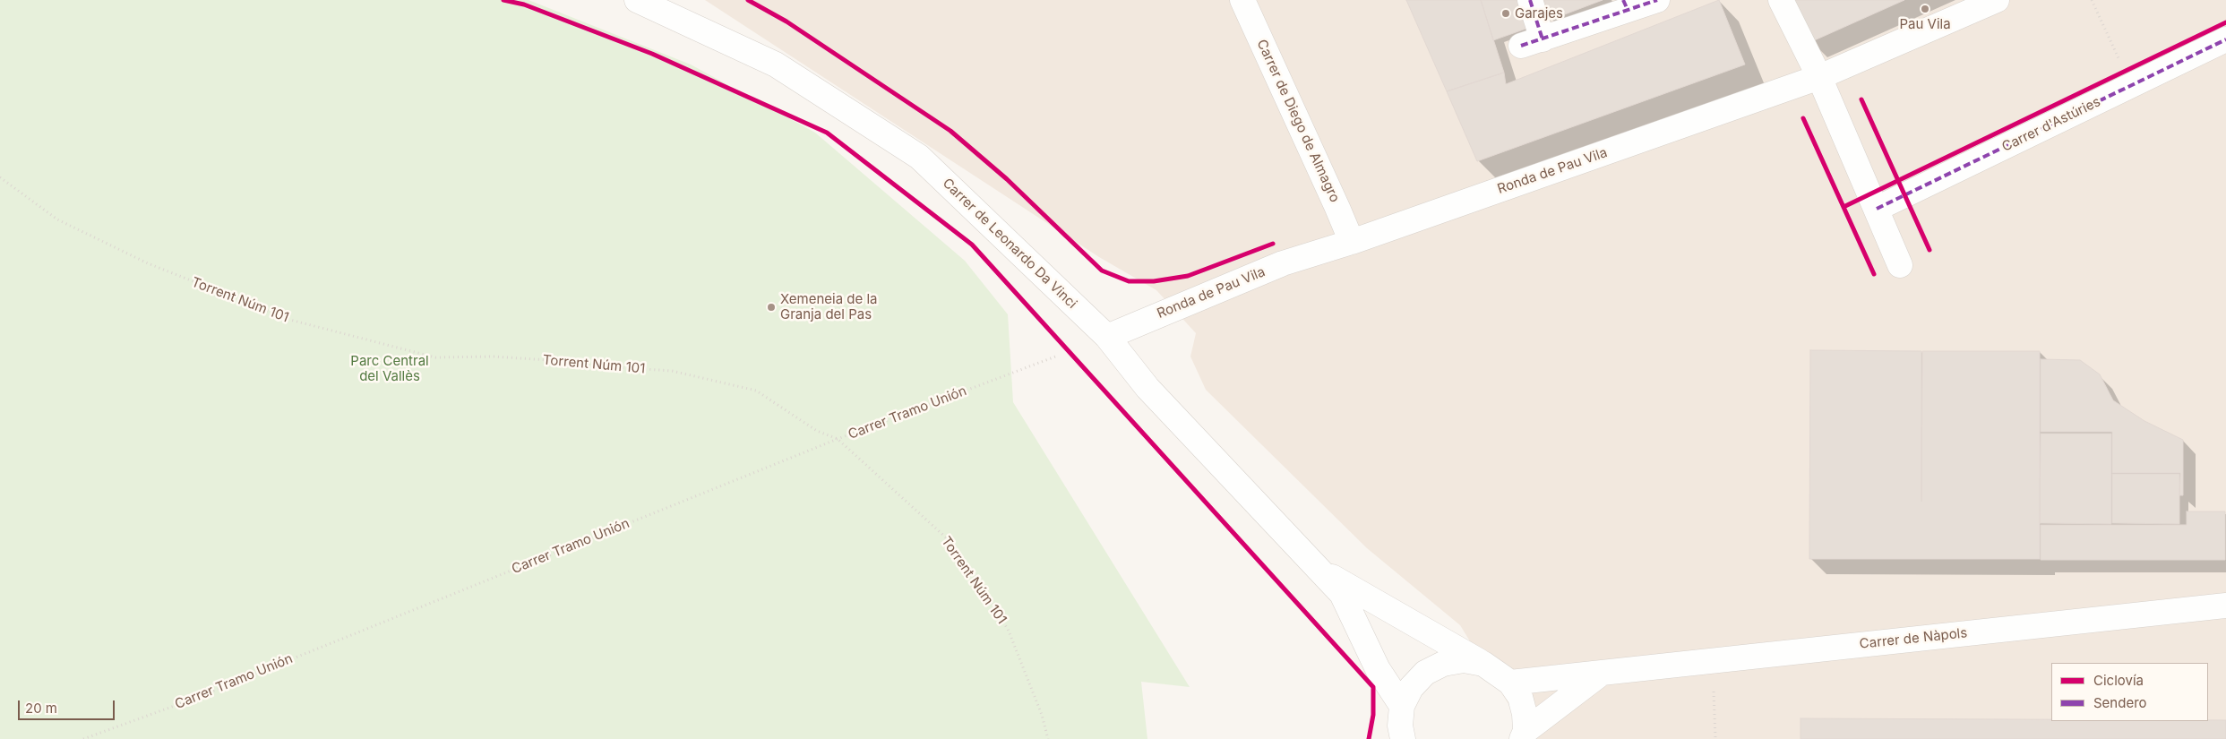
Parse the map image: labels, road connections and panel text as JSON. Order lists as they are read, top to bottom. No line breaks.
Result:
{"streets":{"street":["Carrer de Diego de Almagro","Carrer d'Astúries","Ronda de Pau Vila","Carrer de Leonardo Da Vinci","Carrer de Nàpols"],"path":["Torrent Núm 101","Carrer Tramo Unión"]},"crossings":[["Carrer de Diego de Almagro","Ronda de Pau Vila"],["Ronda de Pau Vila","Carrer de Leonardo Da Vinci"],["Carrer de Leonardo Da Vinci","Carrer de Nàpols"],["Torrent Núm 101","Carrer Tramo Unión"]],"parks":["Parc Central del Vallès"],"places":["Pau Vila","Garajes","Xemeneia de la Granja del Pas"],"legend":["Ciclovía","Sendero"],"scale_bar":"20 m"}
